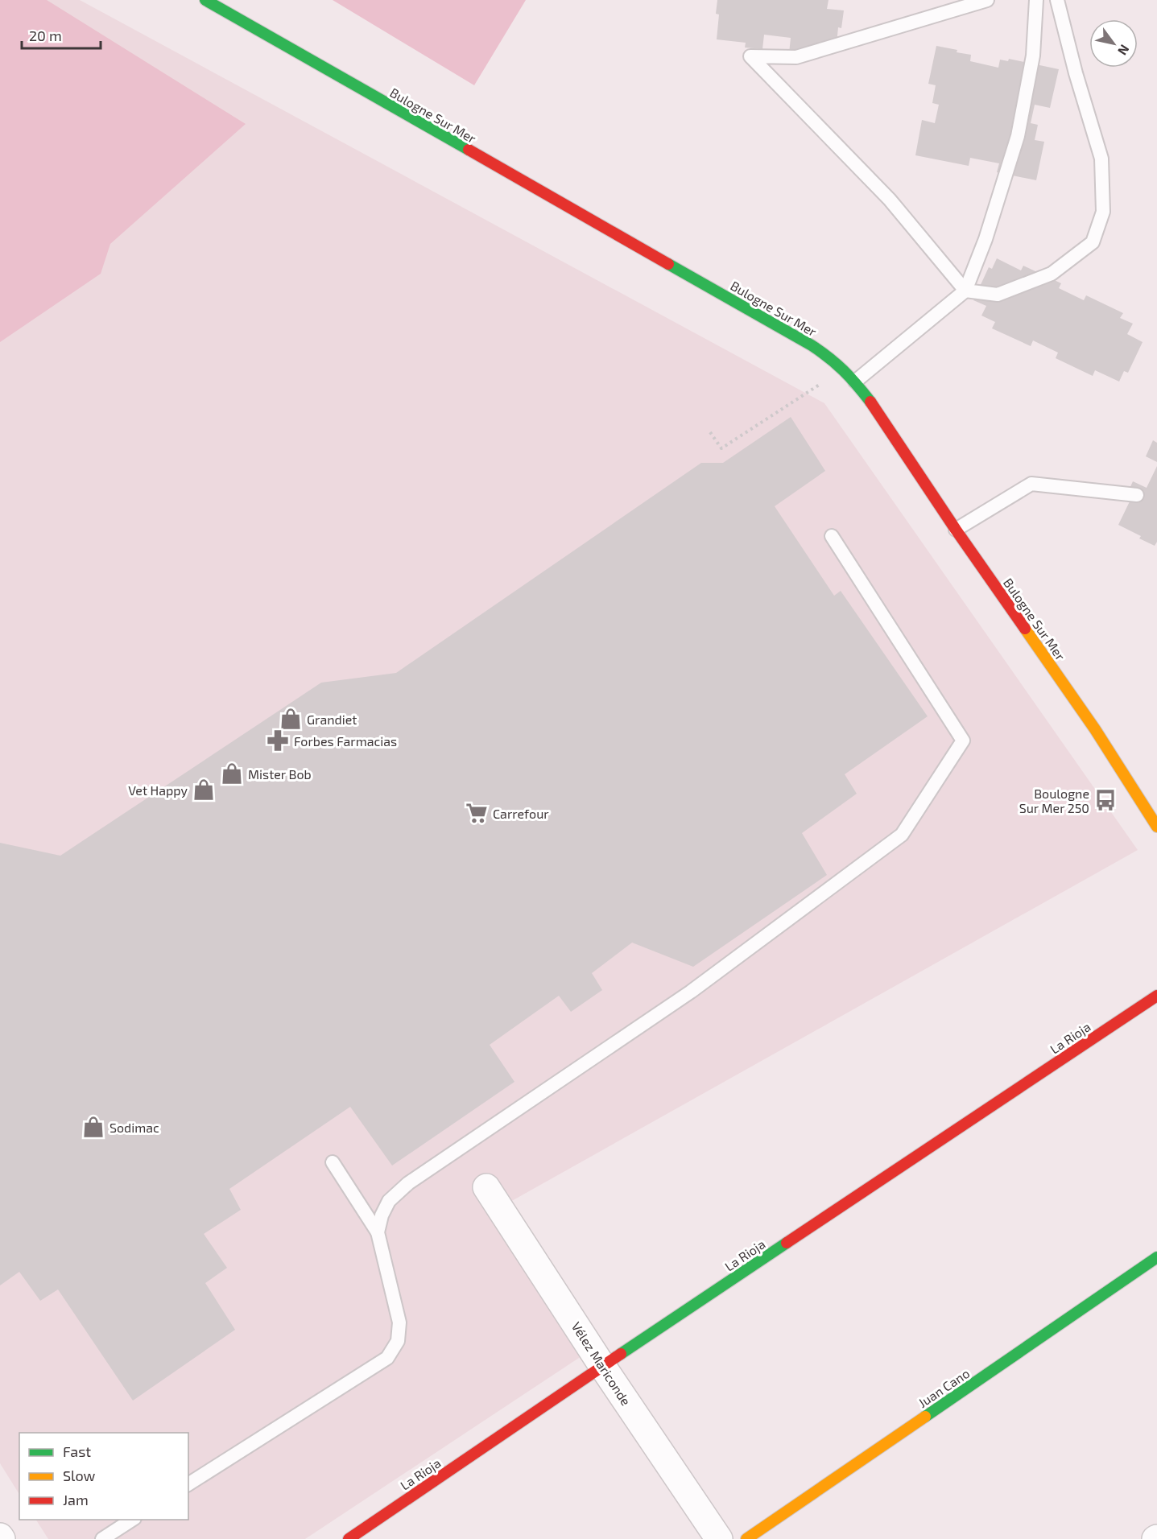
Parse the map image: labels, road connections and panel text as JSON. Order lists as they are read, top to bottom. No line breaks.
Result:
{"streets":{"street":["Bulogne Sur Mer","La Rioja","Vélez Mariconde","Juan Cano"]},"crossings":[["La Rioja","Vélez Mariconde"]],"places":{"shop":["Grandiet","Mister Bob","Vet Happy","Sodimac"],"pharmacy":["Forbes Farmacias"],"bus stop":["Boulogne Sur Mer 250"],"supermarket":["Carrefour"]},"legend":["Fast","Slow","Jam"],"scale_bar":"20 m","north":"bottom right"}
